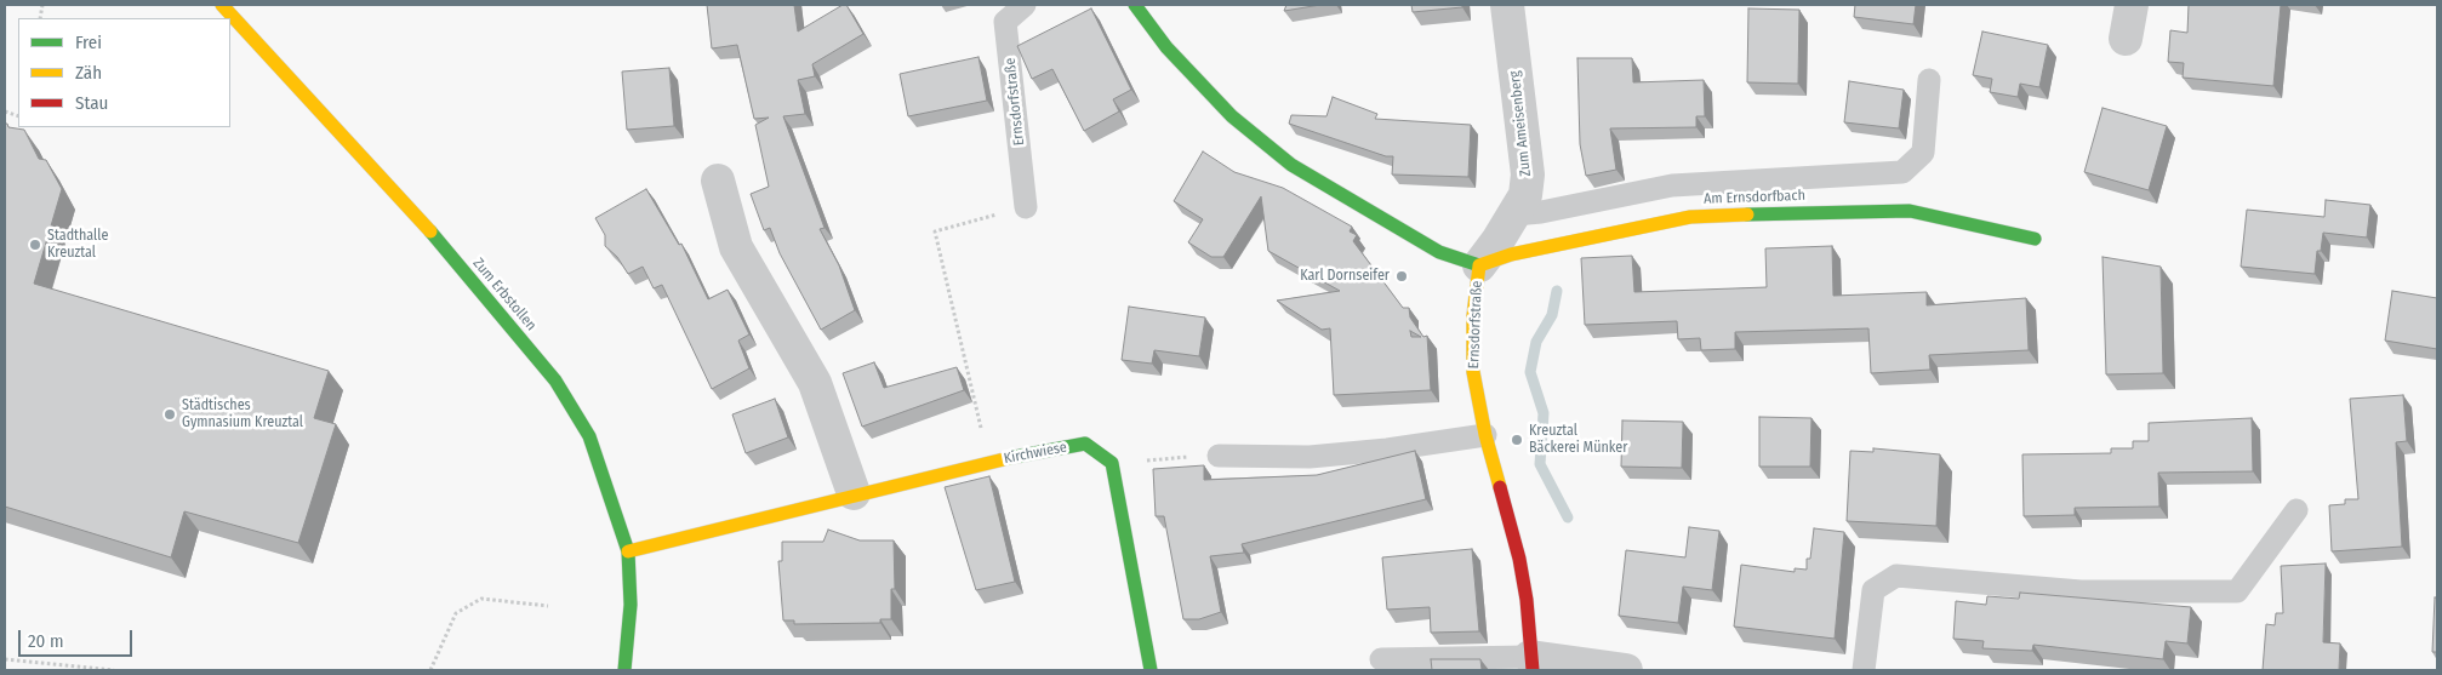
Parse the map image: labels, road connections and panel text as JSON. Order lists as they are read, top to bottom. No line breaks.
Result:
{"streets":{"street":["Ernsdorfstraße","Zum Ameisenberg","Am Ernsdorfbach","Zum Erbstollen","Kirchwiese"]},"crossings":[["Ernsdorfstraße","Zum Ameisenberg"],["Ernsdorfstraße","Am Ernsdorfbach"],["Zum Ameisenberg","Am Ernsdorfbach"],["Zum Erbstollen","Kirchwiese"]],"places":["Stadthalle Kreuztal","Karl Dornseifer","Städtisches Gymnasium Kreuztal","Kreuztal Bäckerei Münker"],"legend":["Frei","Zäh","Stau"],"scale_bar":"20 m"}
